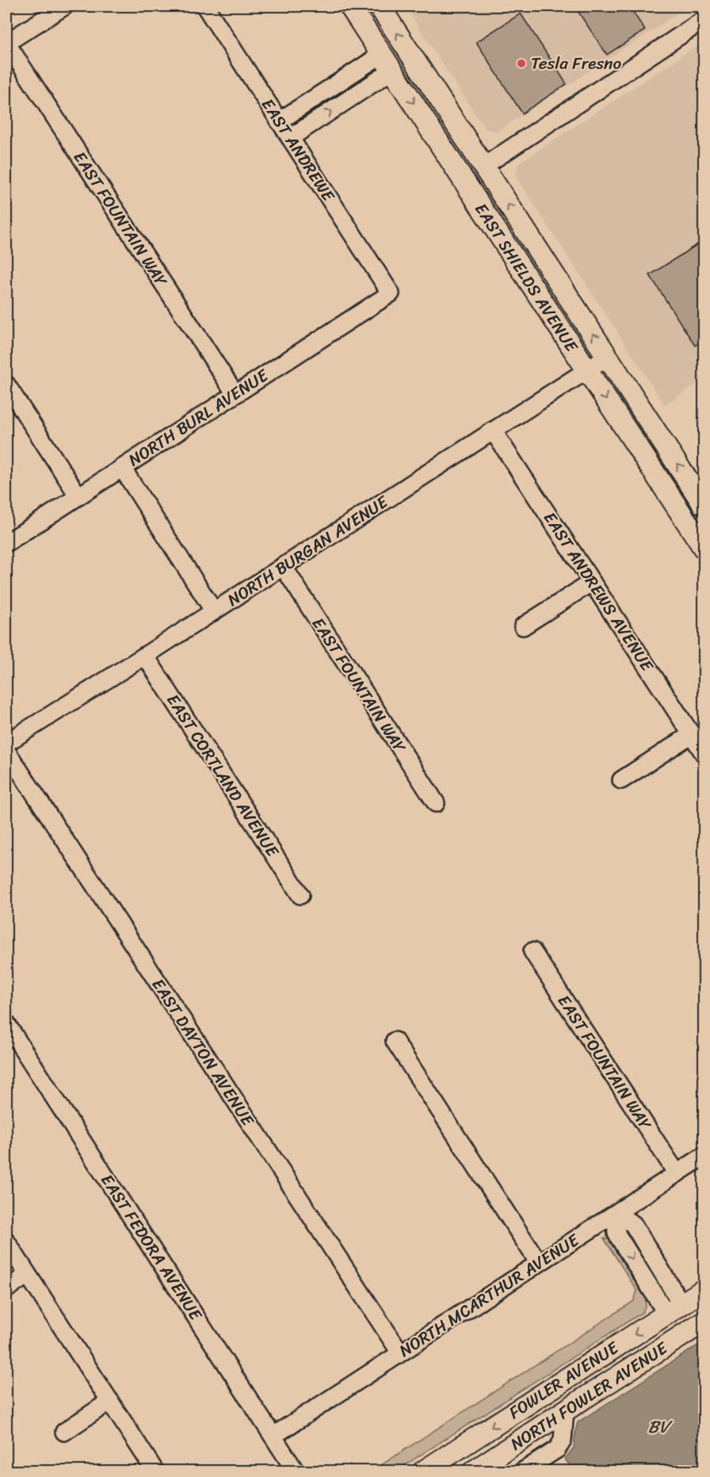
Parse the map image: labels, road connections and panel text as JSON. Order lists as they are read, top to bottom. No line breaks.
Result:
{"streets":{"main road":["EAST SHIELDS AVENUE","FOWLER AVENUE","NORTH FOWLER AVENUE"],"street":["EAST ANDREWE","EAST FOUNTAIN WAY","NORTH BURL AVENUE","NORTH BURGAN AVENUE","EAST ANDREWS AVENUE","EAST CORTLAND AVENUE","EAST DAYTON AVENUE","EAST FEDORA AVENUE","NORTH MCARTHUR AVENUE"]},"crossings":[["EAST ANDREWE","NORTH BURL AVENUE"],["EAST FOUNTAIN WAY","NORTH BURL AVENUE"],["EAST FOUNTAIN WAY","NORTH BURGAN AVENUE"],["EAST FOUNTAIN WAY","NORTH MCARTHUR AVENUE"],["EAST SHIELDS AVENUE","NORTH BURGAN AVENUE"],["NORTH BURGAN AVENUE","EAST ANDREWS AVENUE"],["NORTH BURGAN AVENUE","EAST CORTLAND AVENUE"],["EAST DAYTON AVENUE","NORTH MCARTHUR AVENUE"],["EAST FEDORA AVENUE","NORTH MCARTHUR AVENUE"]],"one_way":["FOWLER AVENUE"],"water":["BV"],"places":["Tesla Fresno"]}
